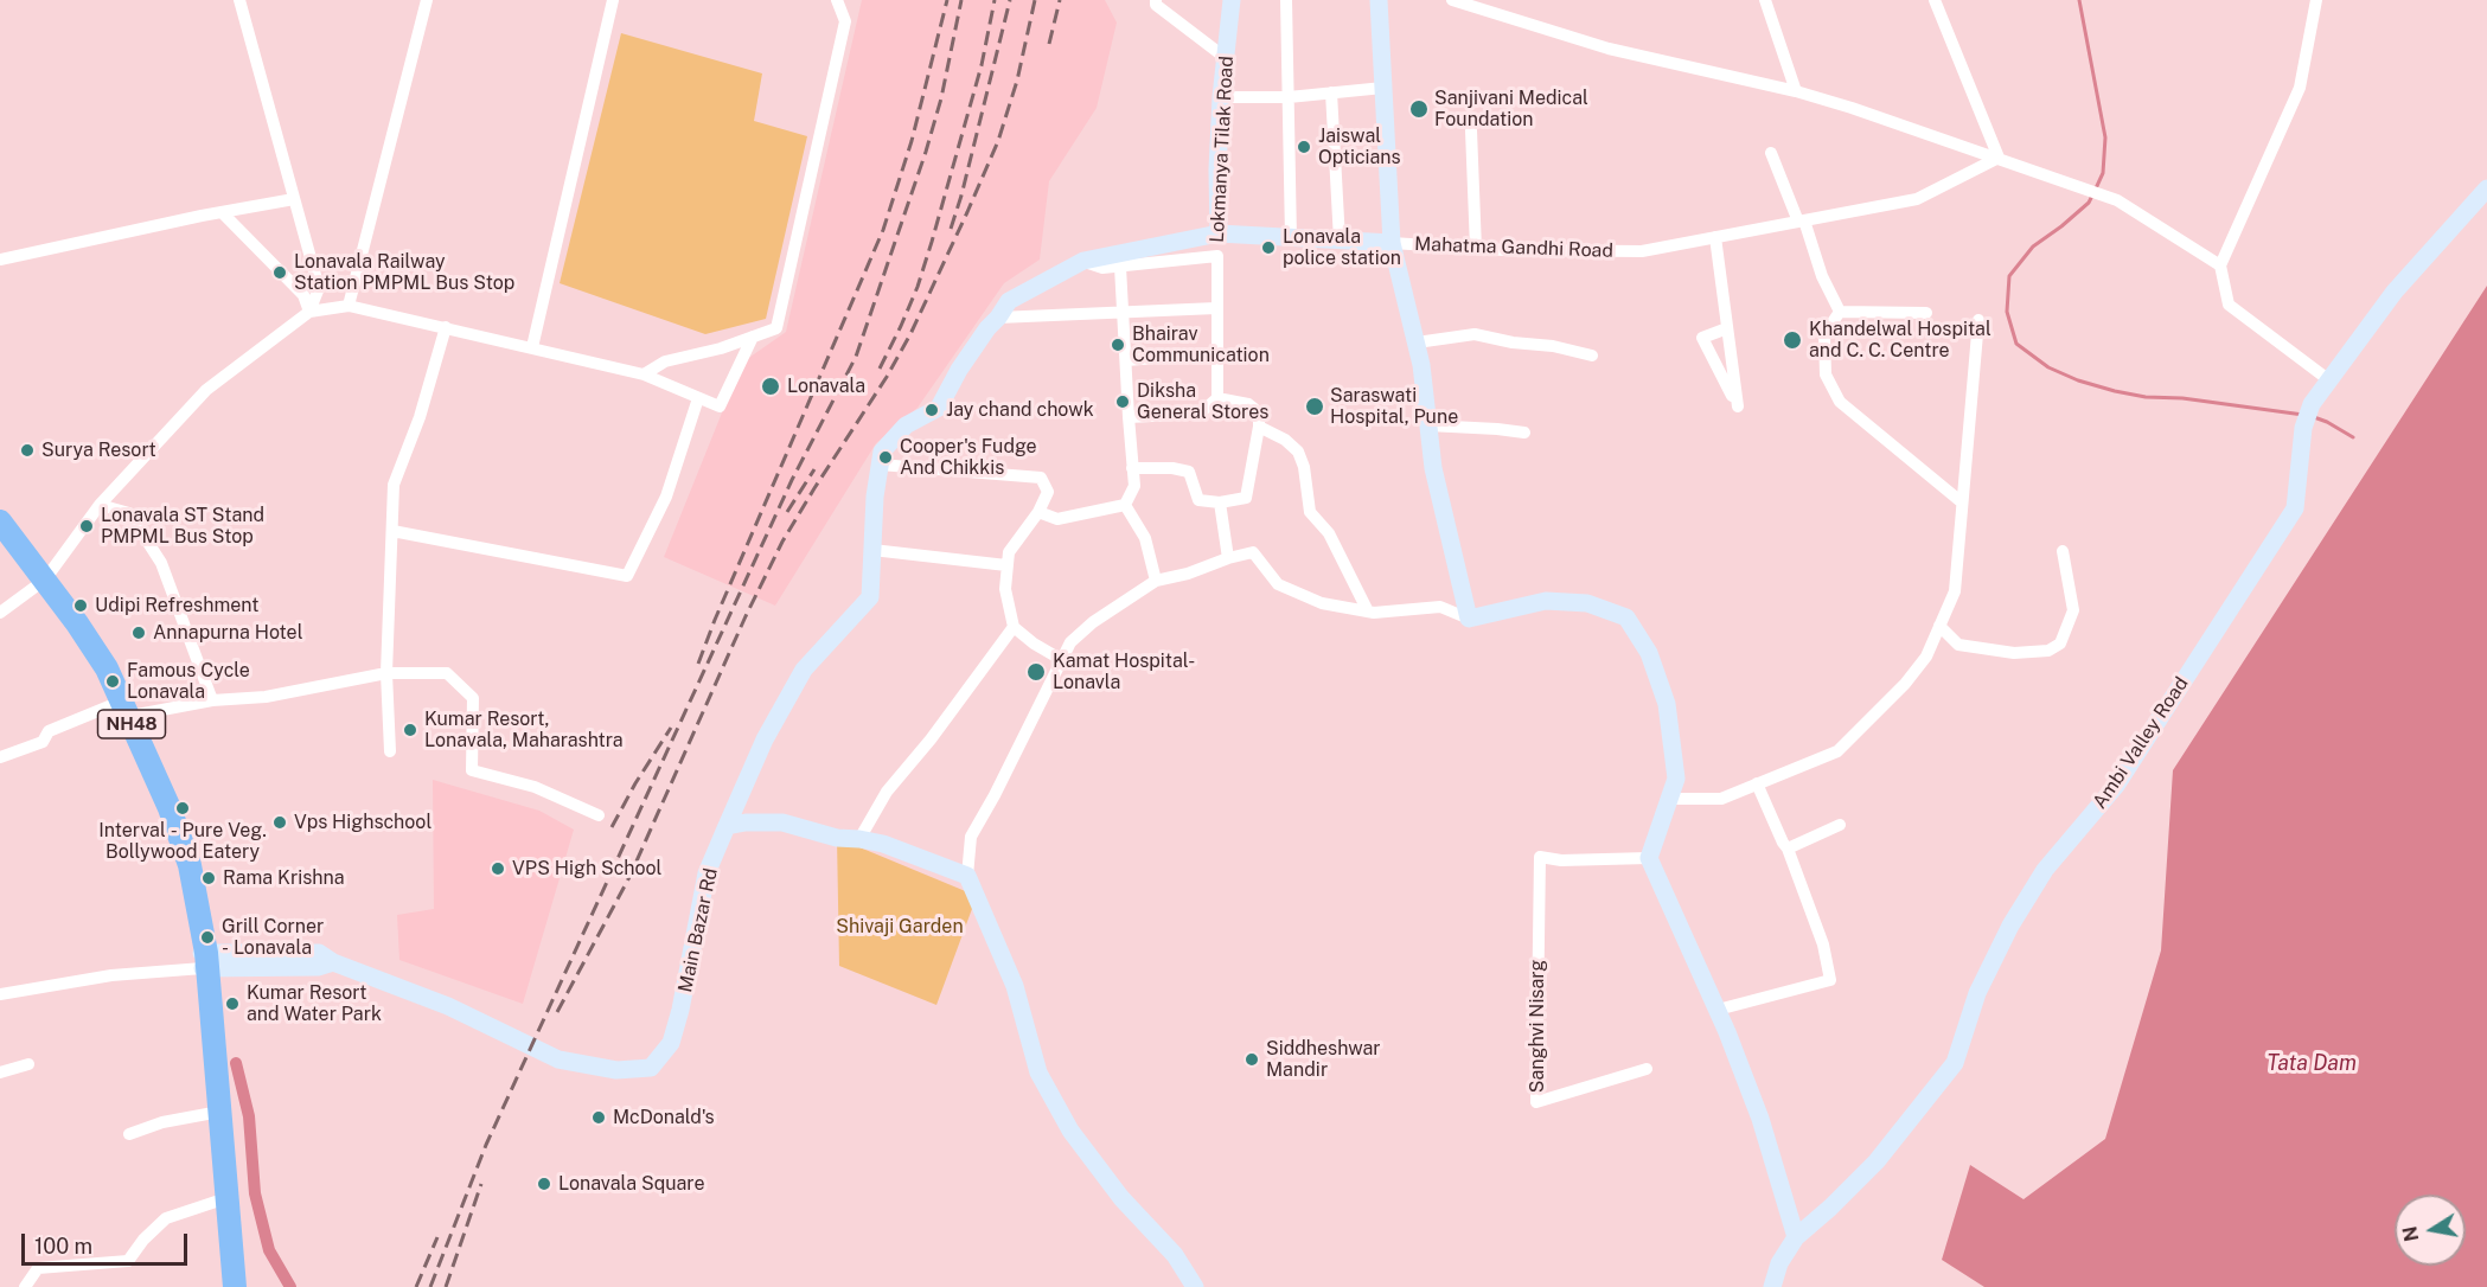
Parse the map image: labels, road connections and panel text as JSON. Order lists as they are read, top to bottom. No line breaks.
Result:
{"streets":{"highway":["NH48"],"main road":["Lokmanya Tilak Road","Mahatma Gandhi Road","Ambi Valley Road","Main Bazar Rd"],"street":["Sanghvi Nisarg"]},"crossings":[["Lokmanya Tilak Road","Mahatma Gandhi Road"],["Mahatma Gandhi Road","Main Bazar Rd"],["NH48","Main Bazar Rd"]],"water":["Tata Dam"],"parks":["Shivaji Garden"],"places":["Sanjivani Medical Foundation","Jaiswal Opticians","Lonavala police station","Lonavala Railway Station PMPML Bus Stop","Khandelwal Hospital and C. C. Centre","Bhairav Communication","Lonavala","Diksha General Stores","Saraswati Hospital, Pune","Jay chand chowk","Surya Resort","Cooper's Fudge And Chikkis","Lonavala ST Stand PMPML Bus Stop","Udipi Refreshment","Annapurna Hotel","Kamat Hospital- Lonavla","Famous Cycle Lonavala","Kumar Resort, Lonavala, Maharashtra","Interval - Pure Veg. Bollywood Eatery","Vps Highschool","VPS High School","Rama Krishna","Grill Corner - Lonavala","Kumar Resort and Water Park","Siddheshwar Mandir","McDonald's","Lonavala Square"],"scale_bar":"100 m","north":"left"}
